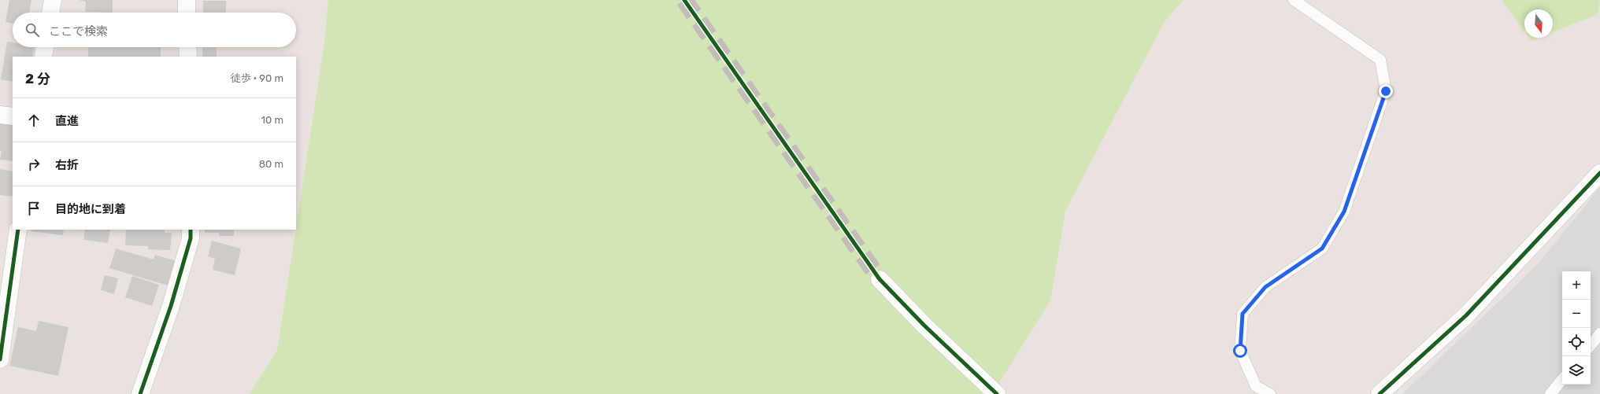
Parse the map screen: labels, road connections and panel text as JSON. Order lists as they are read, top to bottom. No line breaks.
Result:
{"north":"bottom","page":{"search":"ここで検索","heading":["2 分","徒歩 · 90 m"],"list":[["直進","10 m"],["右折","80 m"],"目的地に到着"],"map_buttons":["+","−"]}}
